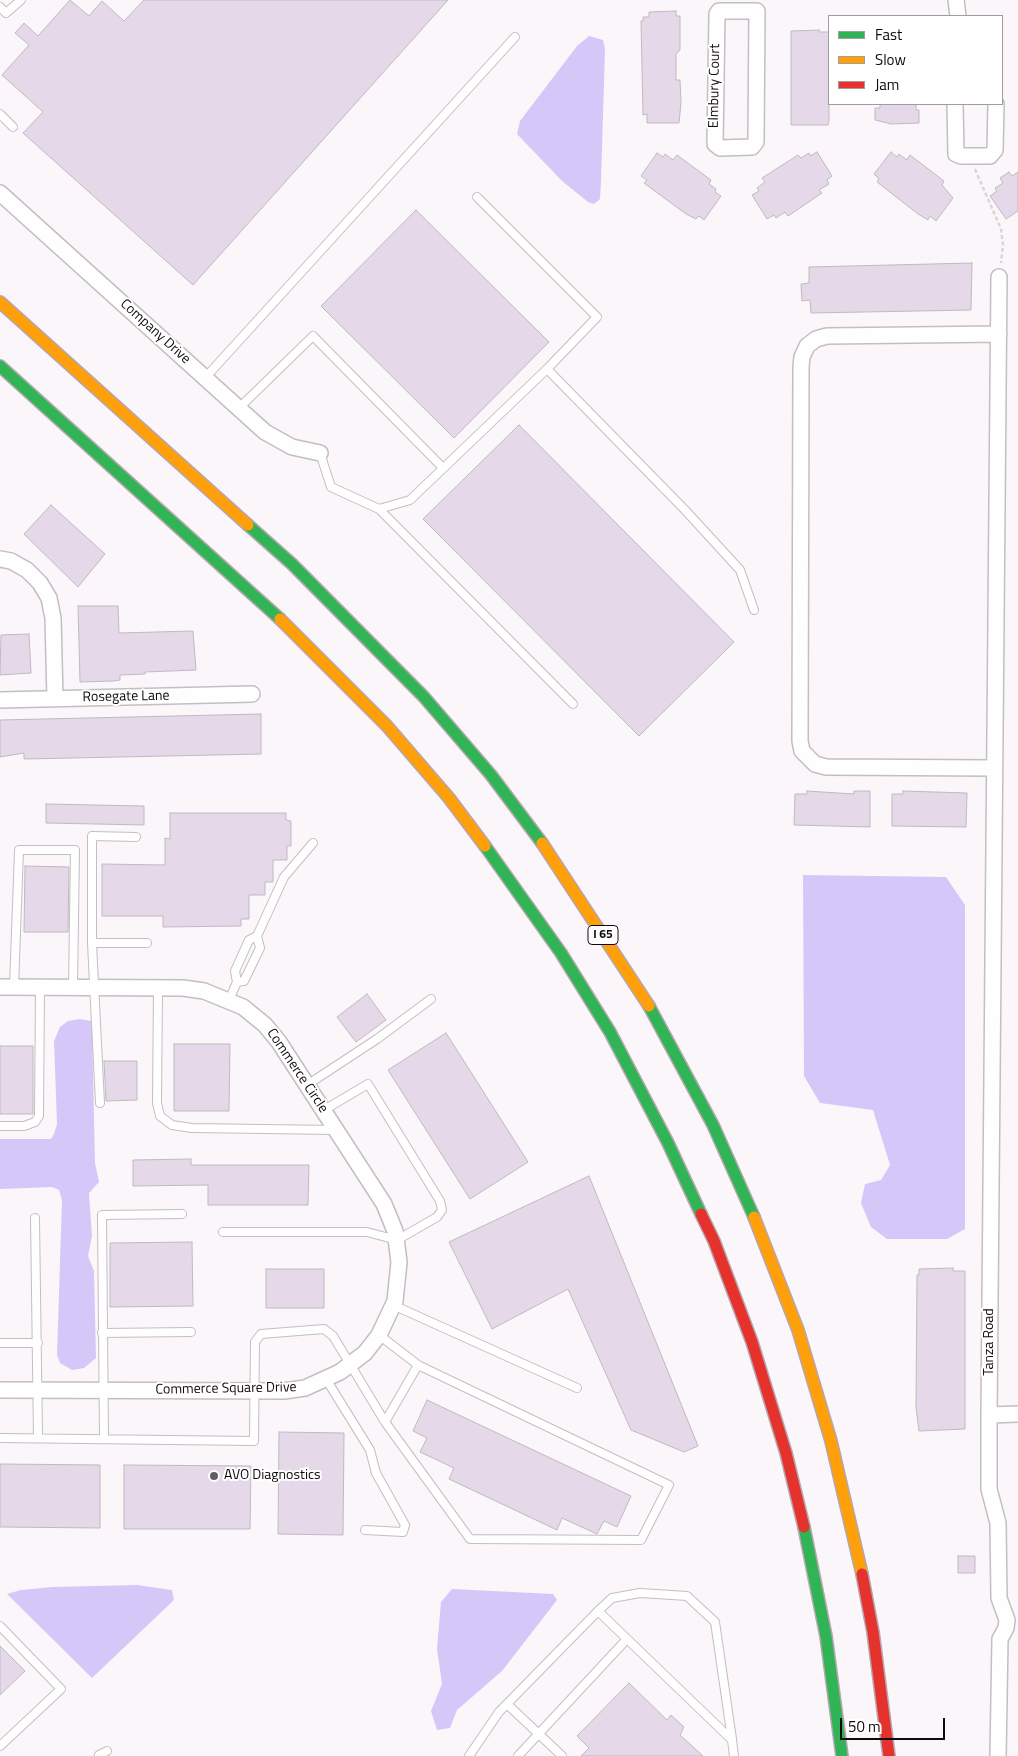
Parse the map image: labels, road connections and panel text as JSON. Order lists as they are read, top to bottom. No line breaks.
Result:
{"streets":{"highway":["I 65"],"street":["Elmbury Court","Company Drive","Rosegate Lane","Commerce Circle","Tanza Road","Commerce Square Drive"]},"crossings":[["Commerce Circle","Commerce Square Drive"]],"places":["AVO Diagnostics"],"legend":["Fast","Slow","Jam"],"scale_bar":"50 m"}
